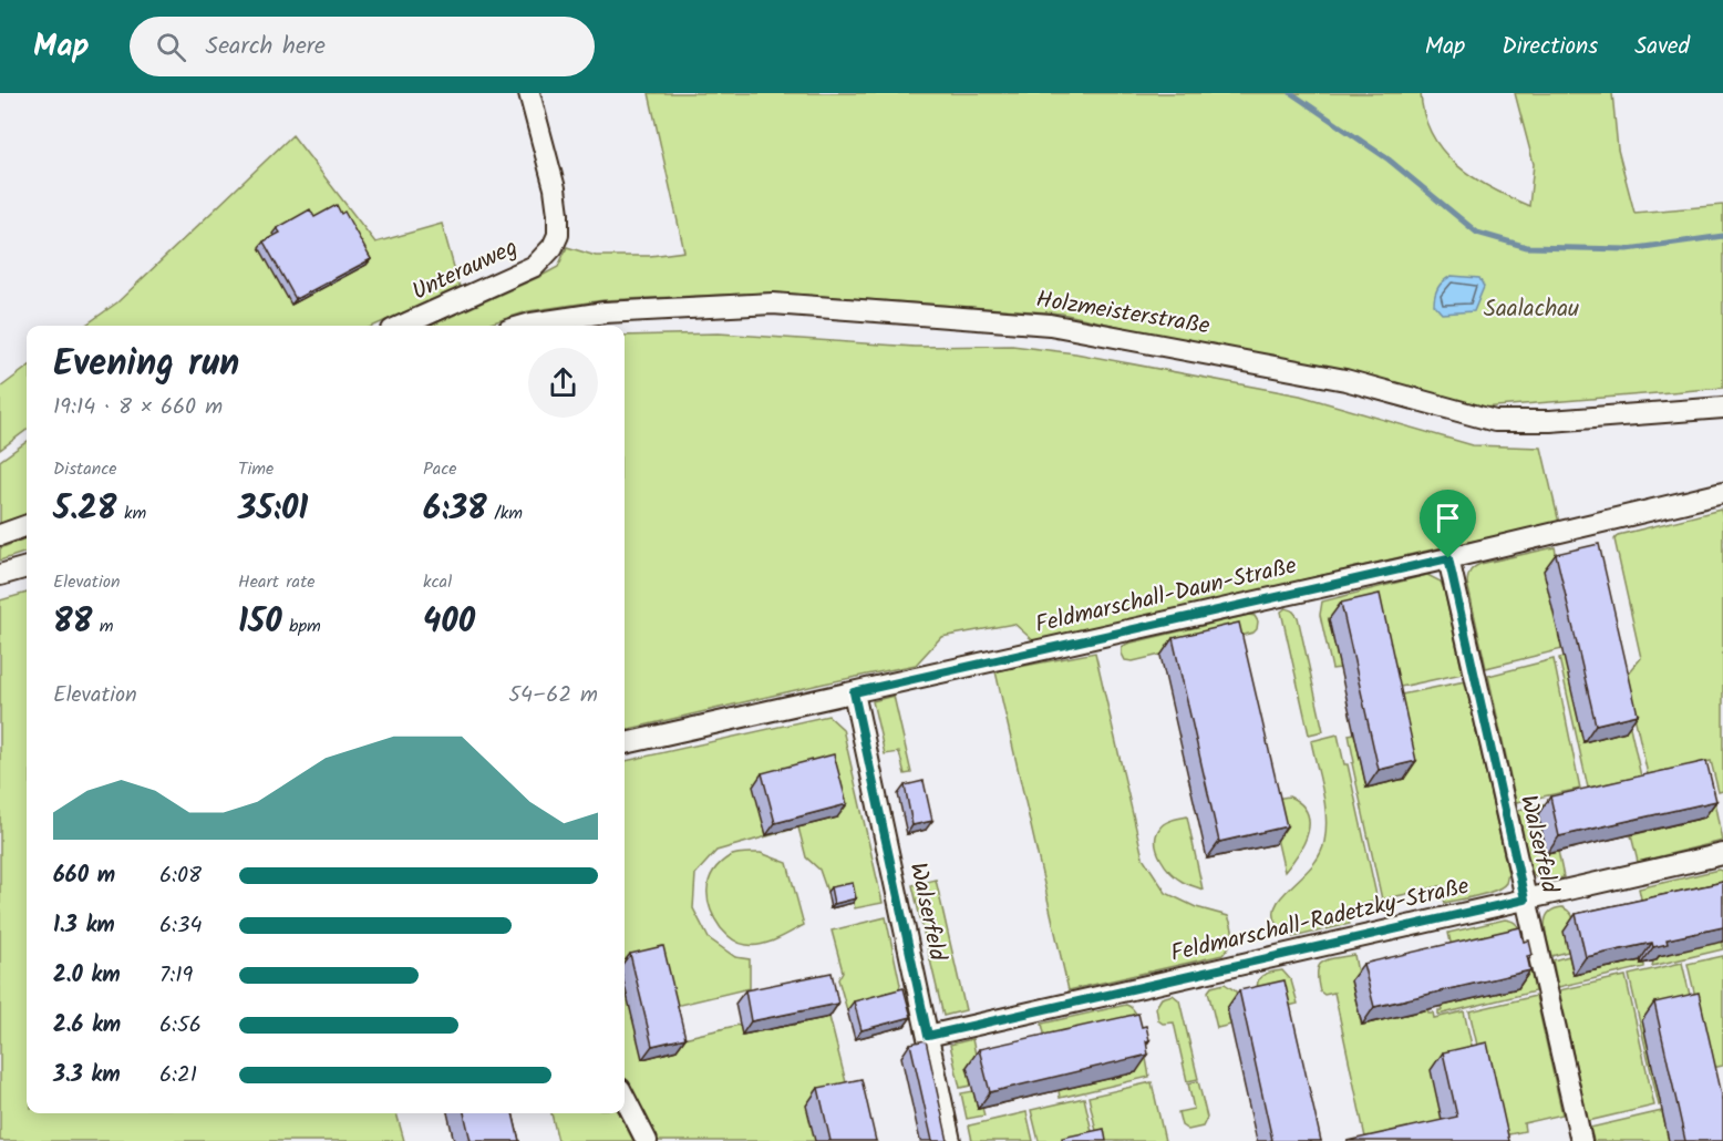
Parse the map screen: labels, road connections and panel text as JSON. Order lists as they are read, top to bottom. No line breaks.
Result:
{"streets":{"street":["Unterauweg","Holzmeisterstraße","Feldmarschall-Daun-Straße","Walserfeld","Feldmarschall-Radetzky-Straße"]},"crossings":[["Feldmarschall-Daun-Straße","Walserfeld"],["Walserfeld","Feldmarschall-Radetzky-Straße"]],"parks":["Saalachau"],"page":{"header":"Map","search":"Search here","nav":["Map","Directions","Saved"],"heading":["Evening run","19:14 · 8 × 660 m"],"stats":[["Distance","5.28 km"],["Time","35:01"],["Pace","6:38 /km"],["Elevation","88 m"],["Heart rate","150 bpm"],["kcal","400"]],"chart":["Elevation","54–62 m"],"list":[{"name":"660 m","note":"6:08"},{"name":"1.3 km","note":"6:34"},{"name":"2.0 km","note":"7:19"},{"name":"2.6 km","note":"6:56"},{"name":"3.3 km","note":"6:21"}]}}
